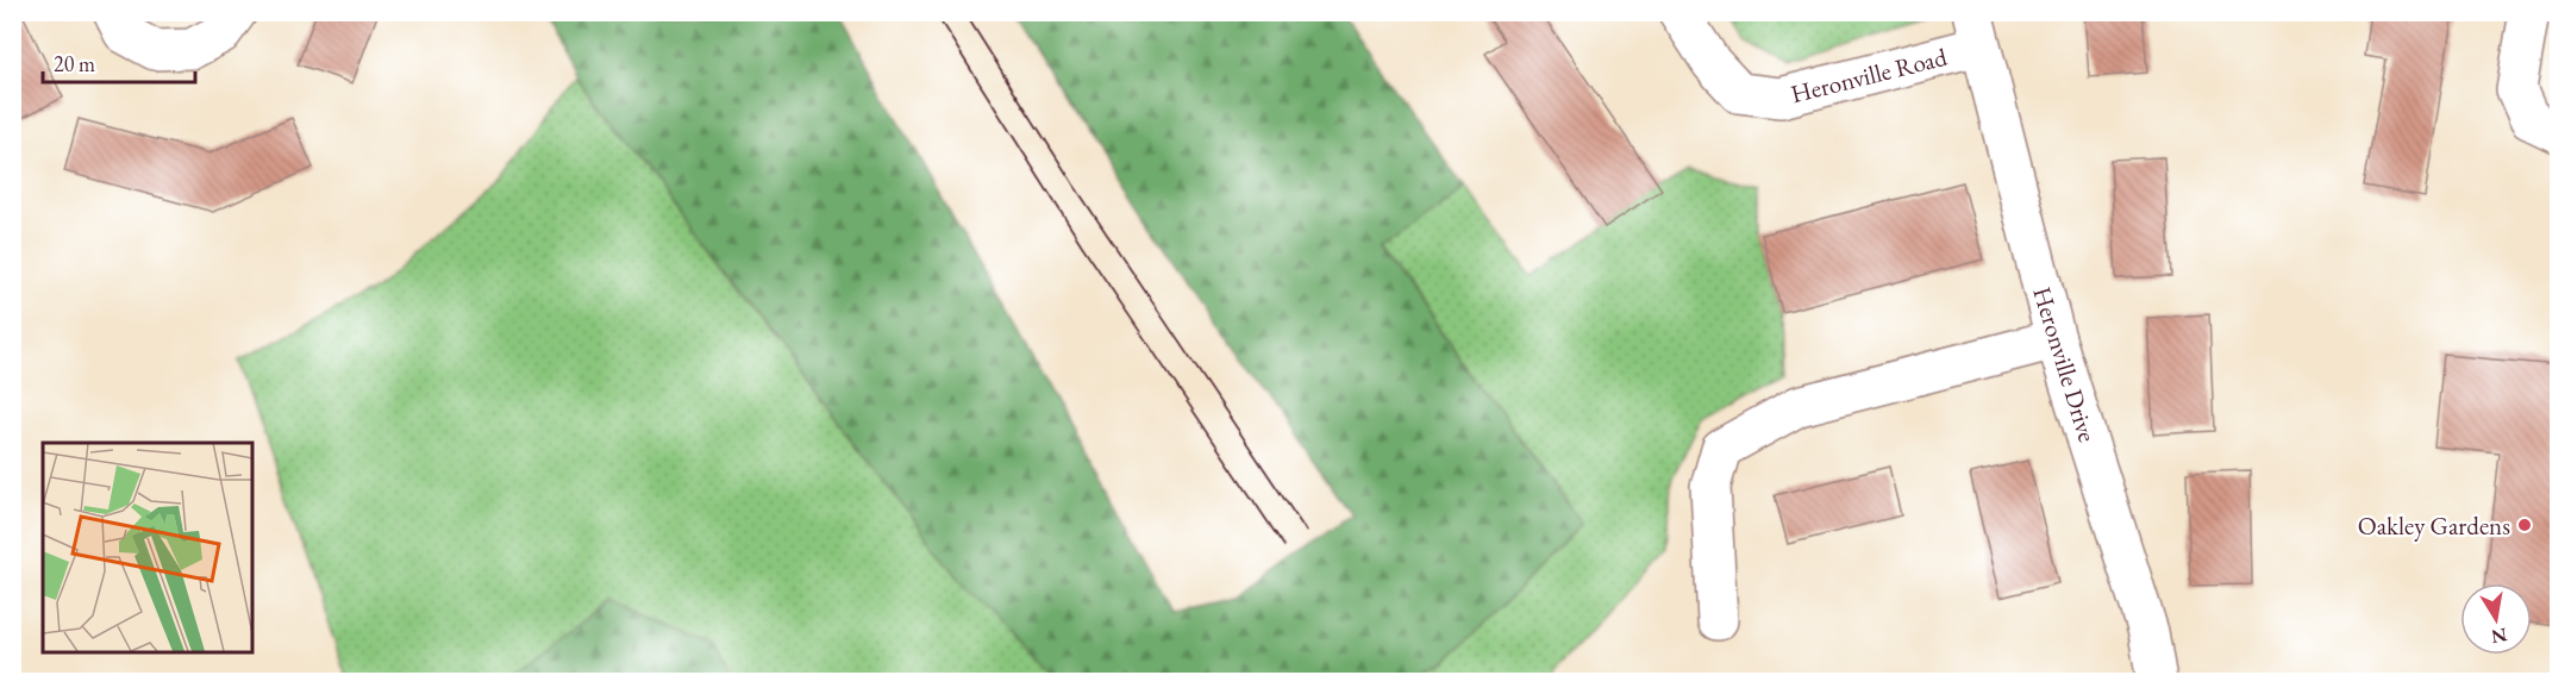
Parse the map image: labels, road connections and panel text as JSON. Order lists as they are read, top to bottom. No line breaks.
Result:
{"streets":{"street":["Heronville Road","Heronville Drive"]},"crossings":[["Heronville Road","Heronville Drive"]],"places":["Oakley Gardens"],"scale_bar":"20 m","north":"bottom"}
